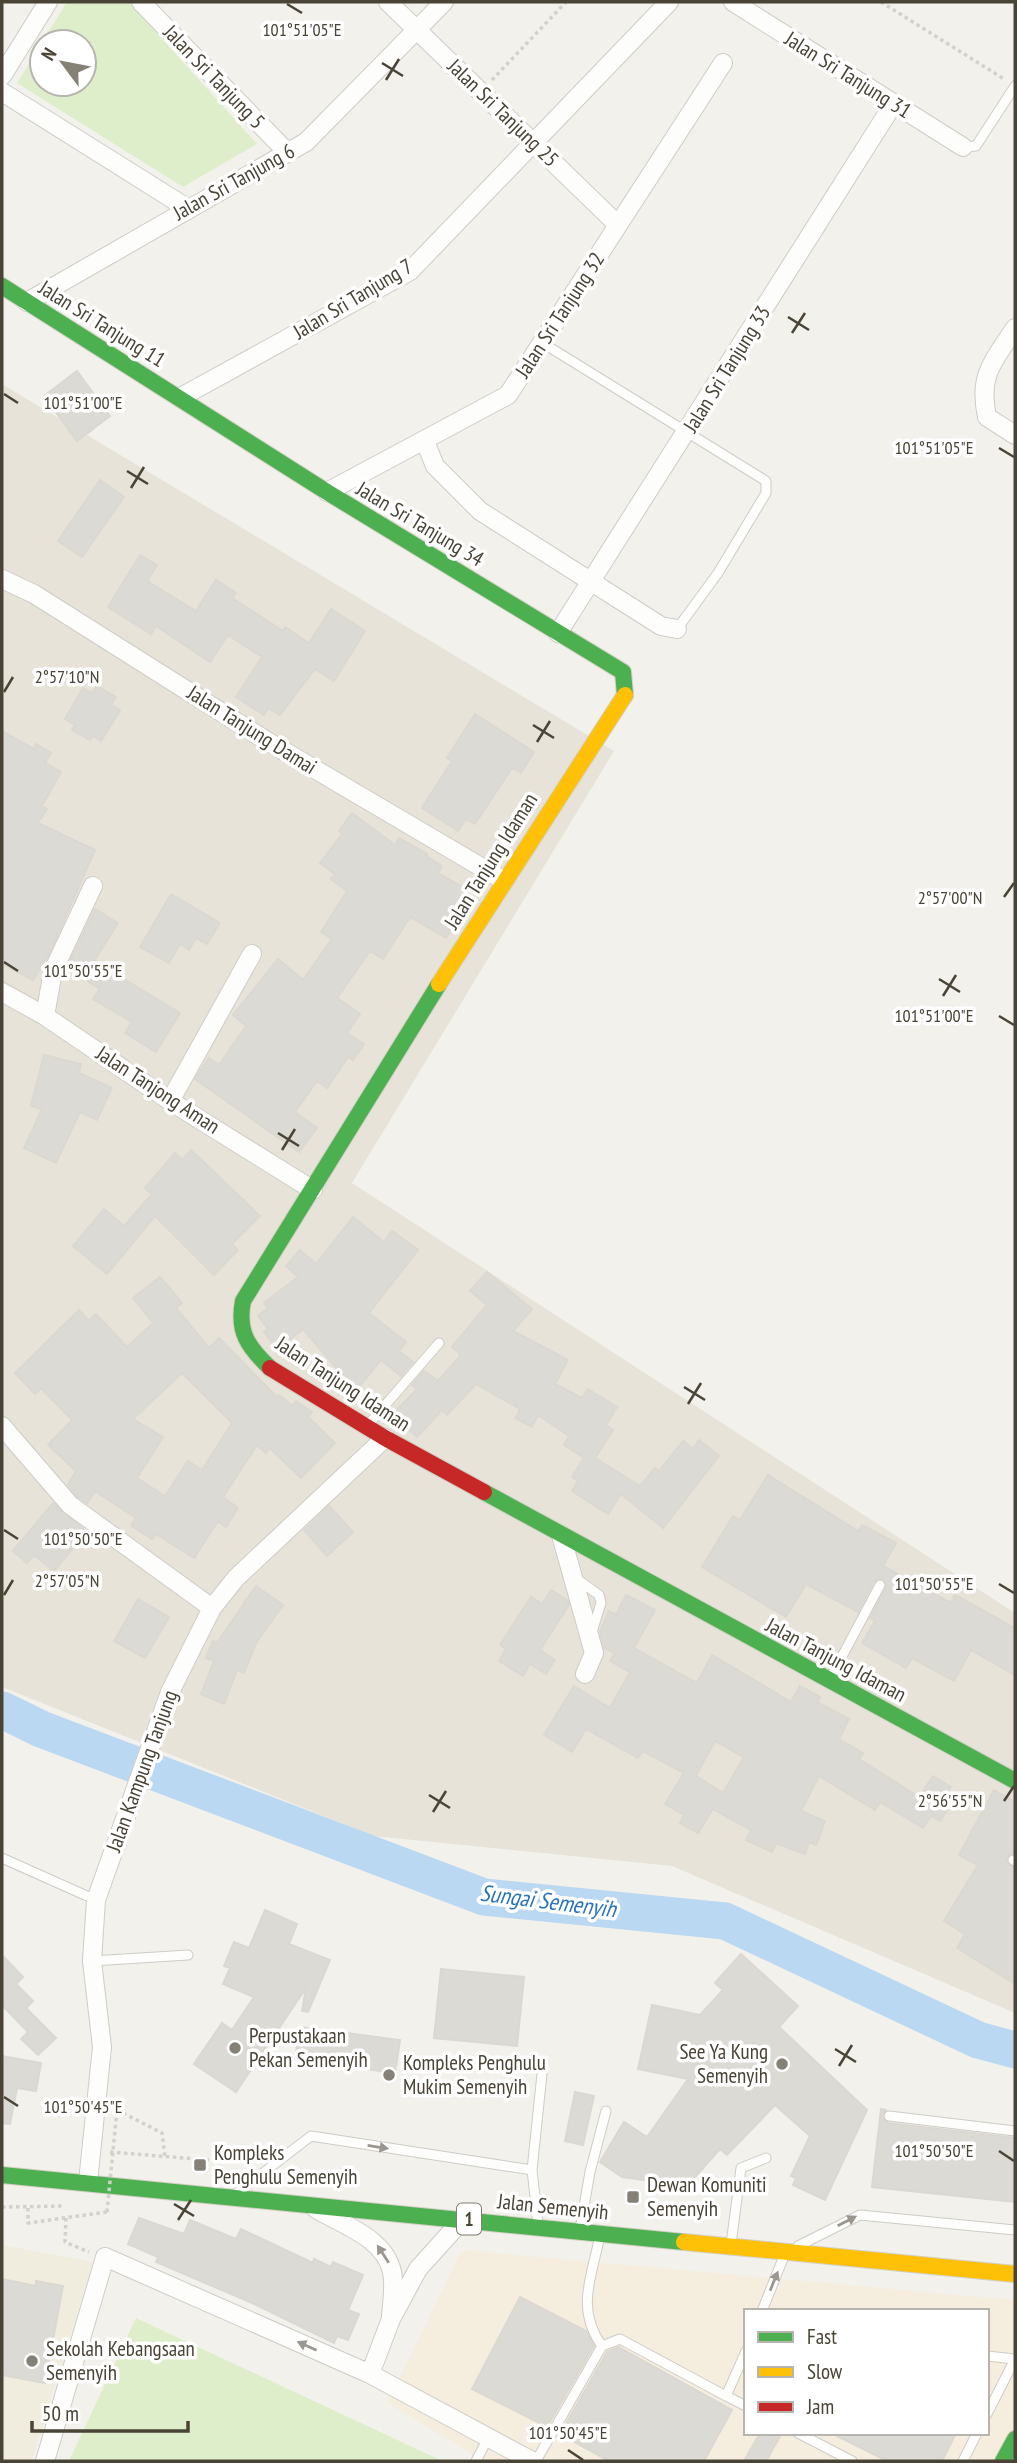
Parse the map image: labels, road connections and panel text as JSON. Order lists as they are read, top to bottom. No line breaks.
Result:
{"streets":{"street":["Jalan Sri Tanjung 31","Jalan Sri Tanjung 5","Jalan Sri Tanjung 25","Jalan Sri Tanjung 6","Jalan Sri Tanjung 7","Jalan Sri Tanjung 32","Jalan Sri Tanjung 11","Jalan Sri Tanjung 33","Jalan Sri Tanjung 34","Jalan Tanjung Damai","Jalan Tanjung Idaman","Jalan Tanjong Aman","Jalan Kampung Tanjung","Jalan Semenyih","1"]},"crossings":[["Jalan Sri Tanjung 31","Jalan Sri Tanjung 33"],["Jalan Sri Tanjung 5","Jalan Sri Tanjung 6"],["Jalan Sri Tanjung 25","Jalan Sri Tanjung 6"],["Jalan Sri Tanjung 25","Jalan Sri Tanjung 7"],["Jalan Sri Tanjung 25","Jalan Sri Tanjung 32"],["Jalan Sri Tanjung 6","Jalan Sri Tanjung 11"],["Jalan Sri Tanjung 7","Jalan Sri Tanjung 11"],["Jalan Sri Tanjung 7","Jalan Sri Tanjung 34"],["Jalan Sri Tanjung 32","Jalan Sri Tanjung 34"],["Jalan Sri Tanjung 11","Jalan Sri Tanjung 34"],["Jalan Sri Tanjung 33","Jalan Sri Tanjung 34"],["Jalan Sri Tanjung 34","Jalan Tanjung Idaman"],["Jalan Tanjung Damai","Jalan Tanjung Idaman"],["Jalan Tanjung Idaman","Jalan Tanjong Aman"],["Jalan Tanjung Idaman","Jalan Kampung Tanjung"],["Jalan Kampung Tanjung","Jalan Semenyih"]],"water":["Sungai Semenyih"],"places":{"other":["Perpustakaan Pekan Semenyih","See Ya Kung Semenyih","Kompleks Penghulu Mukim Semenyih","Sekolah Kebangsaan Semenyih"],"transit":["Kompleks Penghulu Semenyih","Dewan Komuniti Semenyih"]},"legend":["Fast","Slow","Jam"],"scale_bar":"50 m","north":"top left","coordinates":["101°51'05\"E","101°51'00\"E","2°57'10\"N","2°57'00\"N","101°50'55\"E","101°50'50\"E","2°57'05\"N","2°56'55\"N","101°50'45\"E"]}
